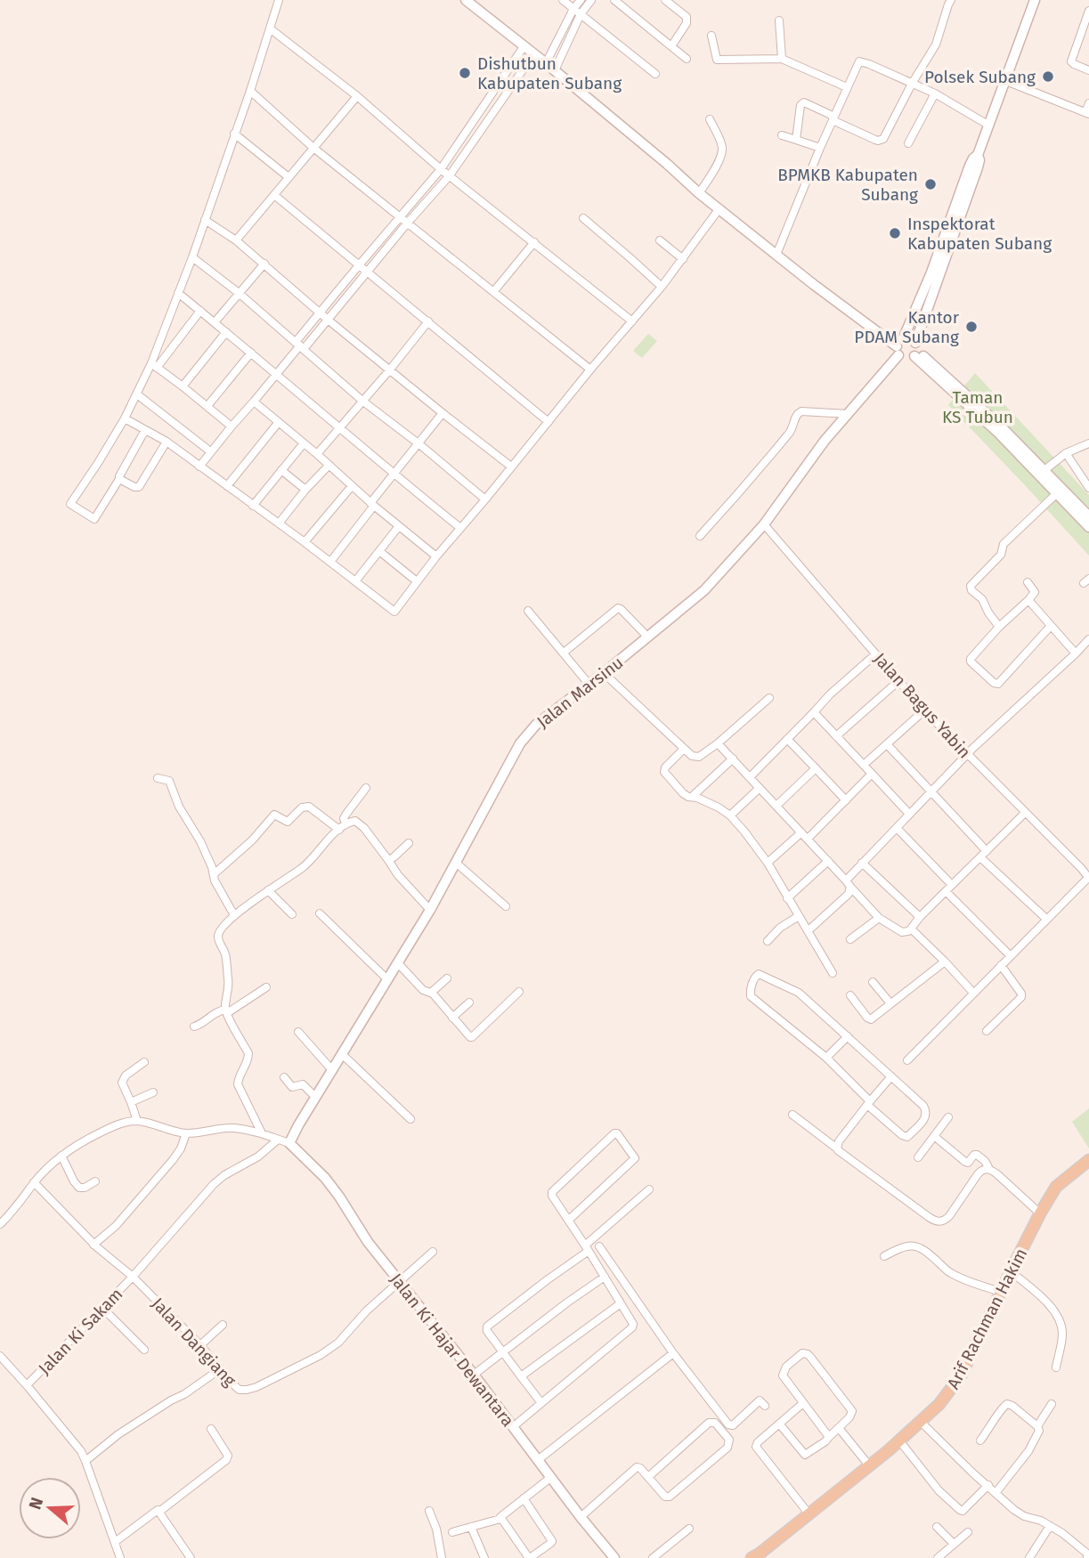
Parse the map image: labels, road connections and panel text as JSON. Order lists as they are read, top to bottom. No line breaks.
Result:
{"streets":{"main road":["Arif Rachman Hakim"],"street":["Jalan Marsinu","Jalan Bagus Yabin","Jalan Ki Sakam","Jalan Dangiang","Jalan Ki Hajar Dewantara"]},"crossings":[["Jalan Marsinu","Jalan Bagus Yabin"],["Jalan Marsinu","Jalan Ki Hajar Dewantara"],["Jalan Ki Sakam","Jalan Dangiang"],["Jalan Dangiang","Jalan Ki Hajar Dewantara"]],"parks":["Taman KS Tubun"],"places":["Dishutbun Kabupaten Subang","Polsek Subang","BPMKB Kabupaten Subang","Inspektorat Kabupaten Subang","Kantor PDAM Subang"],"north":"left"}
